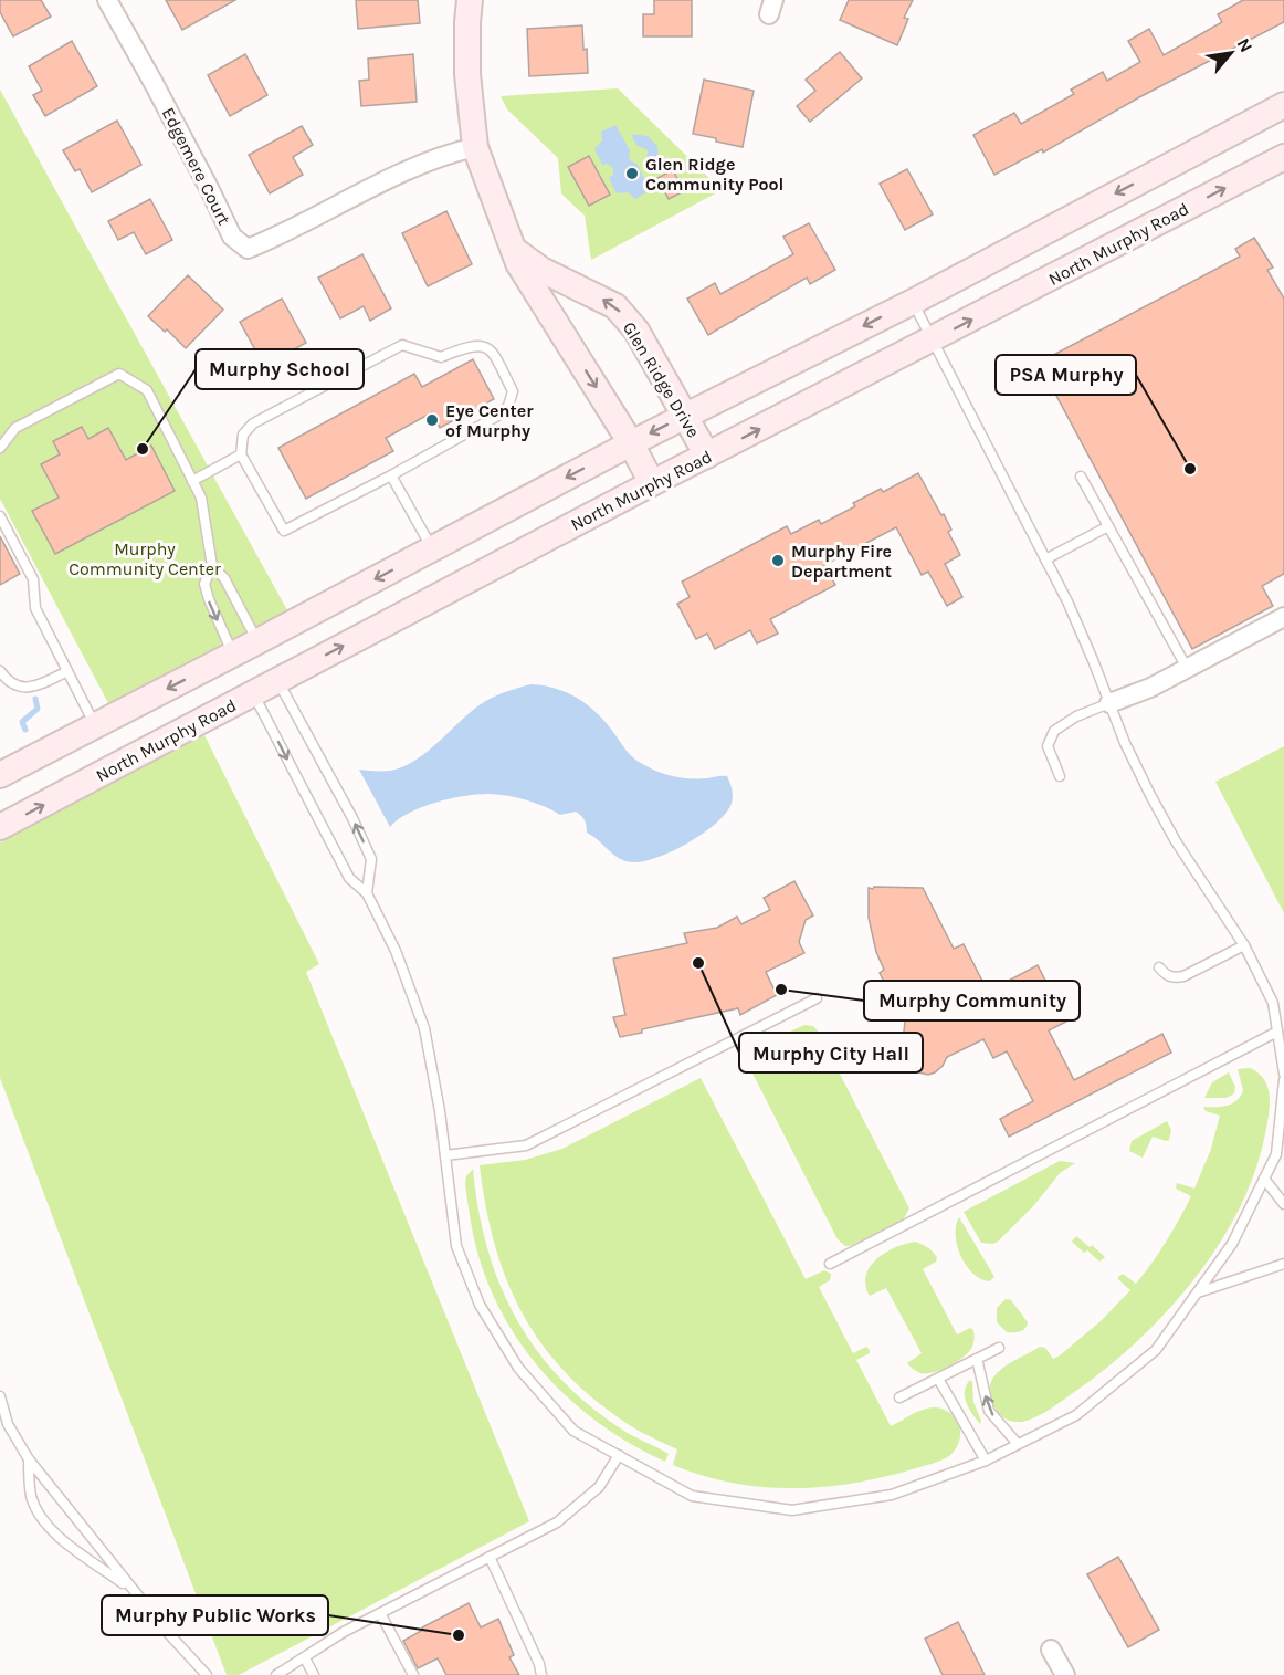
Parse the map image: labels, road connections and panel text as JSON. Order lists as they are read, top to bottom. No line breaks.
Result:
{"streets":{"main road":["North Murphy Road","Glen Ridge Drive"],"street":["Edgemere Court"]},"crossings":[["North Murphy Road","Glen Ridge Drive"]],"parks":["Murphy Community Center"],"places":["Glen Ridge Community Pool","Eye Center of Murphy","Murphy School","PSA Murphy","Murphy Fire Department","Murphy City Hall","Murphy Community","Murphy Public Works"],"north":"top right"}
